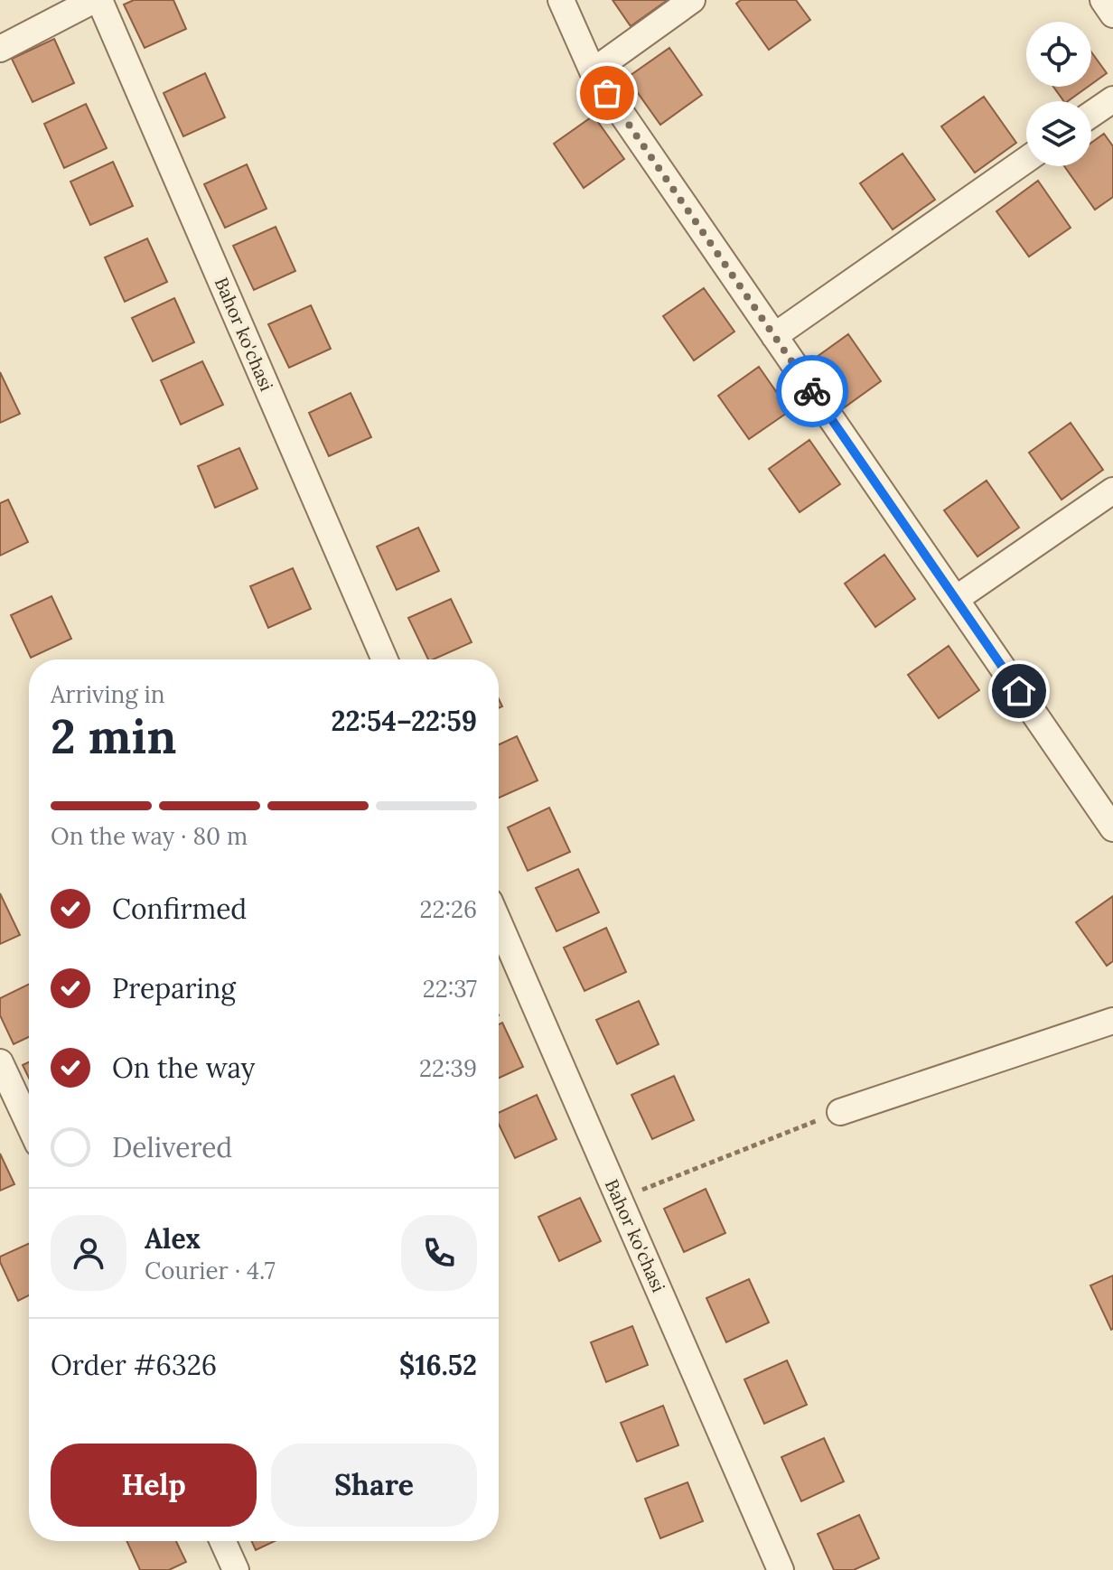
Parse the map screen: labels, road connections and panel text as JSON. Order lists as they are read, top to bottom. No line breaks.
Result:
{"streets":{"street":["Bahor ko'chasi"]},"page":{"heading":["2 min","Arriving in","22:54–22:59"],"panel":["Alex","Courier · 4.7","Order #6326","$16.52"],"bar":"On the way · 80 m","list":[["Confirmed","22:26"],["Preparing","22:37"],["On the way","22:39"],"Delivered"],"buttons":["Help","Share"]}}
